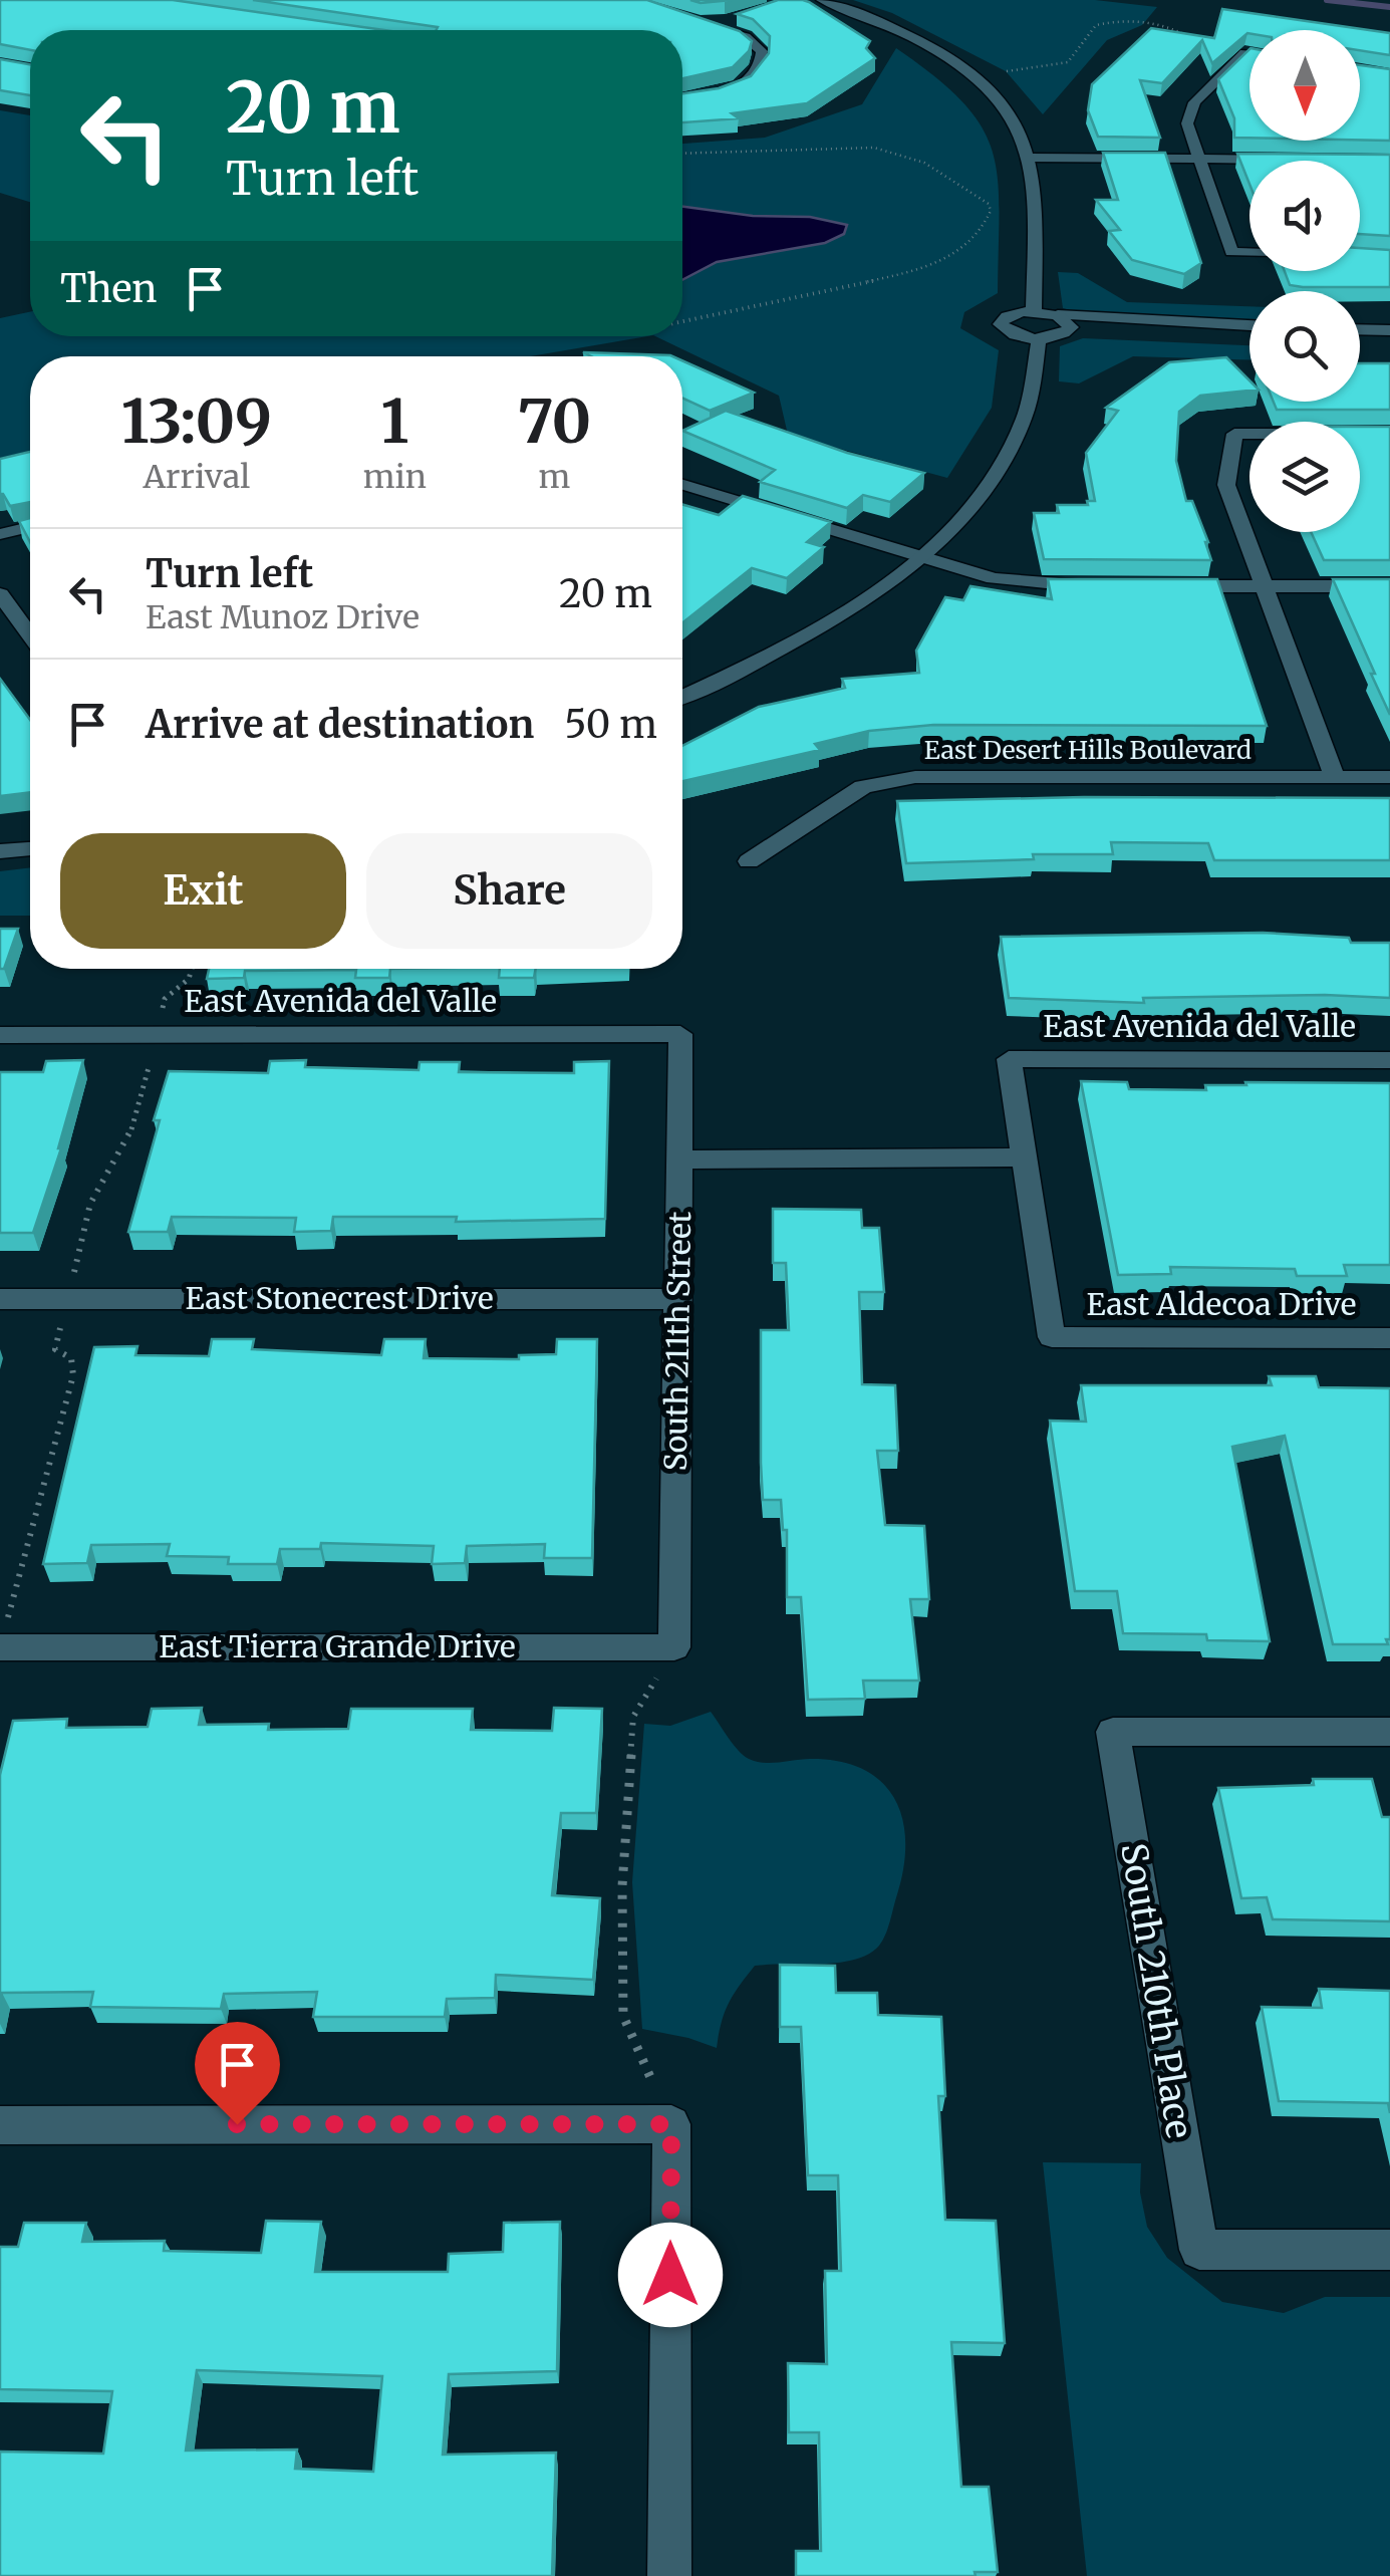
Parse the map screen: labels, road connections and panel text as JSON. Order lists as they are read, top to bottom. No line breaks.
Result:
{"streets":{"street":["East Desert Hills Boulevard","East Avenida del Valle","East Stonecrest Drive","East Aldecoa Drive","South 211th Street","East Tierra Grande Drive","South 210th Place"]},"crossings":[["East Avenida del Valle","East Aldecoa Drive"],["East Avenida del Valle","South 211th Street"],["East Stonecrest Drive","South 211th Street"],["South 211th Street","East Tierra Grande Drive"]],"north":"bottom","page":{"turn":["20 m","Turn left"],"then":"Then","eta":["13:09","Arrival","1","min","70","m"],"list":[{"name":"Turn left","note":"East Munoz Drive","value":"20 m"},{"name":"Arrive at destination","value":"50 m"}],"buttons":["Exit","Share"]}}
